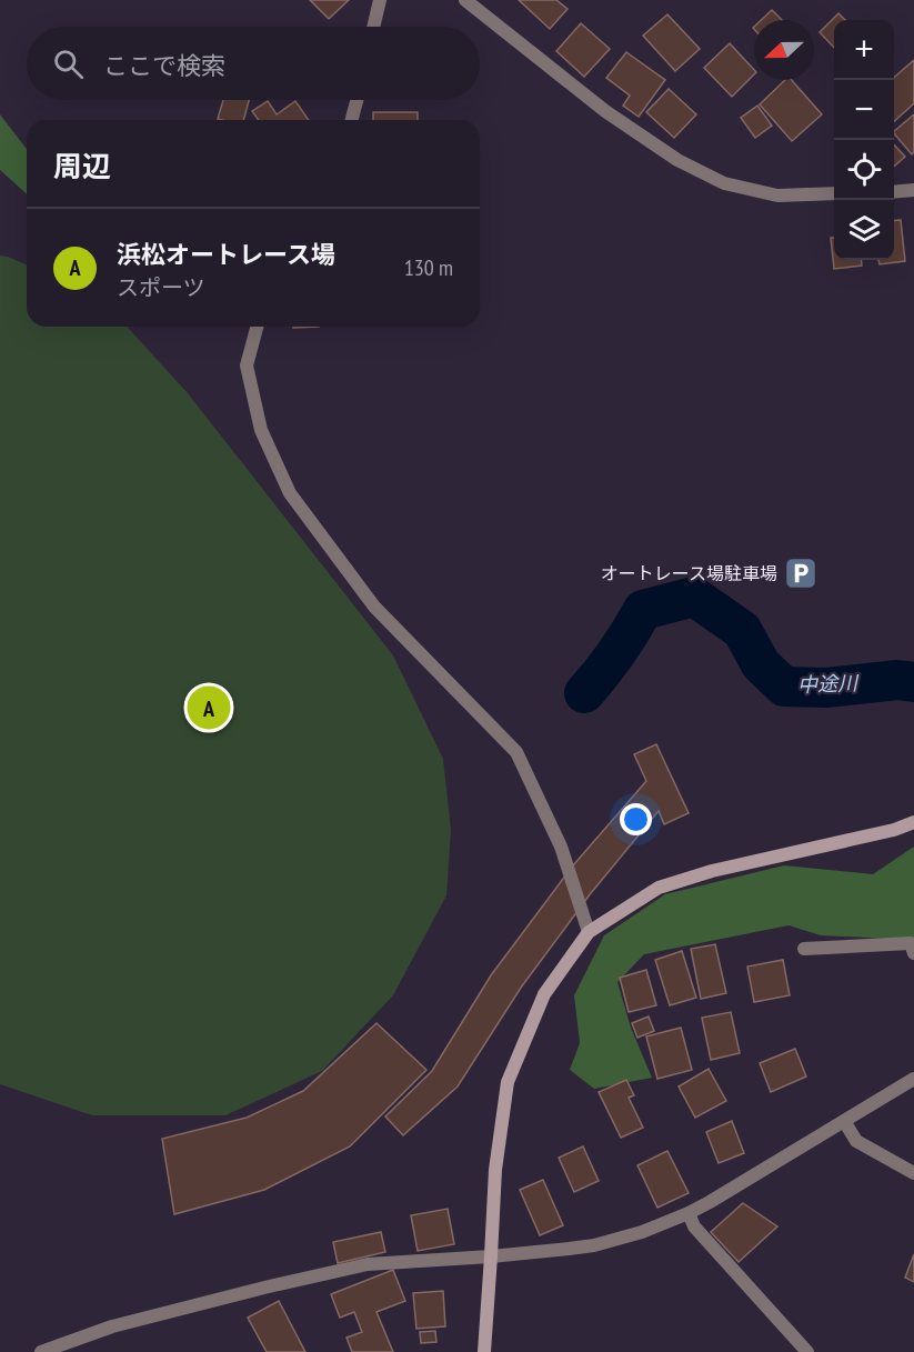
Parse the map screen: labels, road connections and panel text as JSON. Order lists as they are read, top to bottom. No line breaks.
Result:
{"water":["中途川"],"places":{"parking":["オートレース場駐車場"]},"north":"left","page":{"map_buttons":["+","−"],"search":"ここで検索","heading":"周辺","list":[{"mark":"A","name":"浜松オートレース場","note":"スポーツ","value":"130 m"}],"pins":"A"}}
